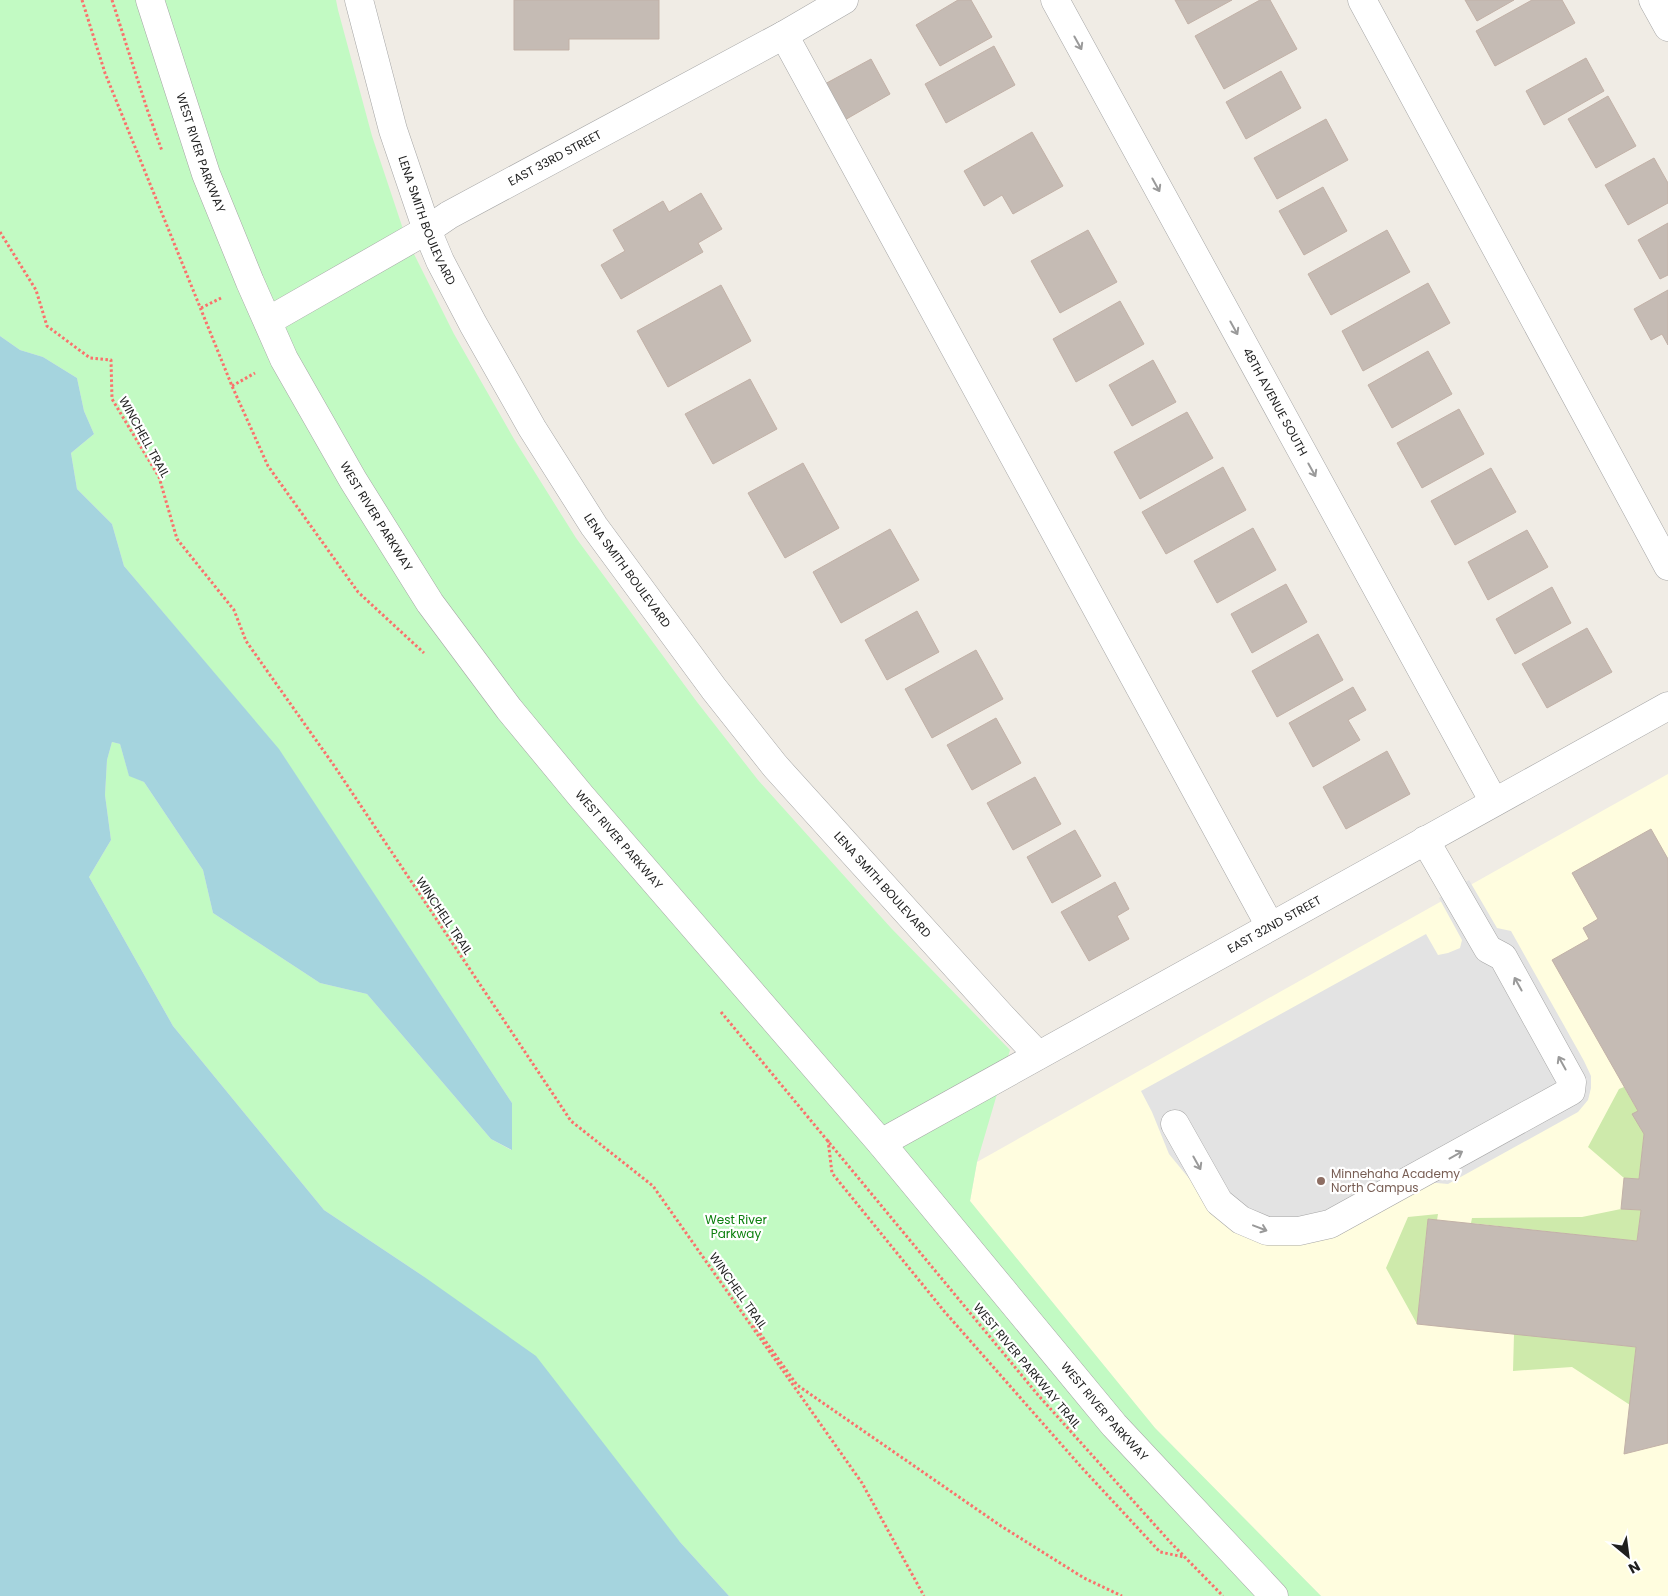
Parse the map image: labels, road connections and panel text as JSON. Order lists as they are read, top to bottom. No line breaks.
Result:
{"streets":{"street":["WEST RIVER PARKWAY","EAST 33RD STREET","LENA SMITH BOULEVARD","48TH AVENUE SOUTH","EAST 32ND STREET"],"path":["WINCHELL TRAIL","WEST RIVER PARKWAY TRAIL"]},"crossings":[["WEST RIVER PARKWAY","EAST 33RD STREET"],["WEST RIVER PARKWAY","EAST 32ND STREET"],["EAST 33RD STREET","LENA SMITH BOULEVARD"],["LENA SMITH BOULEVARD","EAST 32ND STREET"],["48TH AVENUE SOUTH","EAST 32ND STREET"]],"one_way":["48TH AVENUE SOUTH"],"parks":["West River Parkway"],"places":["Minnehaha Academy North Campus"],"north":"bottom right"}
